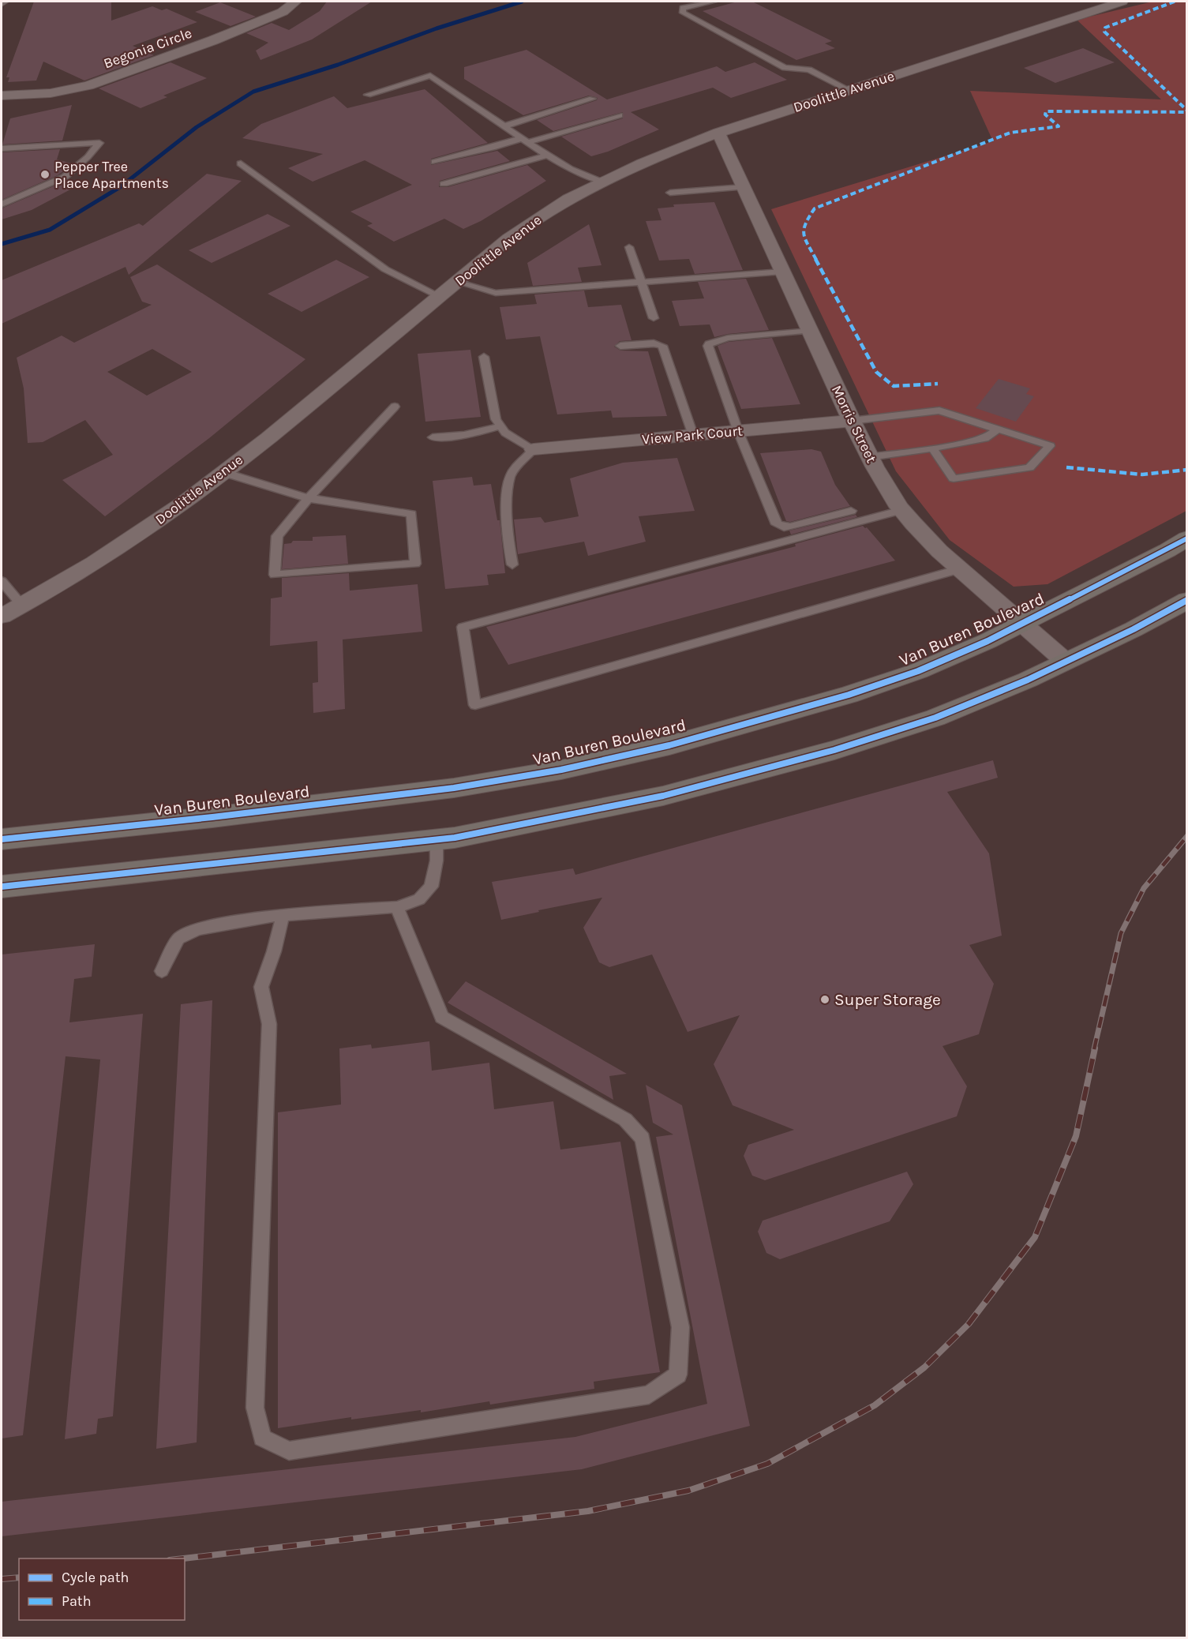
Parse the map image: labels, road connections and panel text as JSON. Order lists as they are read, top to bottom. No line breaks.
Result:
{"streets":{"main road":["Van Buren Boulevard"],"street":["Begonia Circle","Doolittle Avenue","Morris Street","View Park Court"]},"crossings":[["Doolittle Avenue","Morris Street"],["Morris Street","View Park Court"],["Morris Street","Van Buren Boulevard"]],"places":["Pepper Tree Place Apartments","Super Storage"],"legend":["Cycle path","Path"]}
